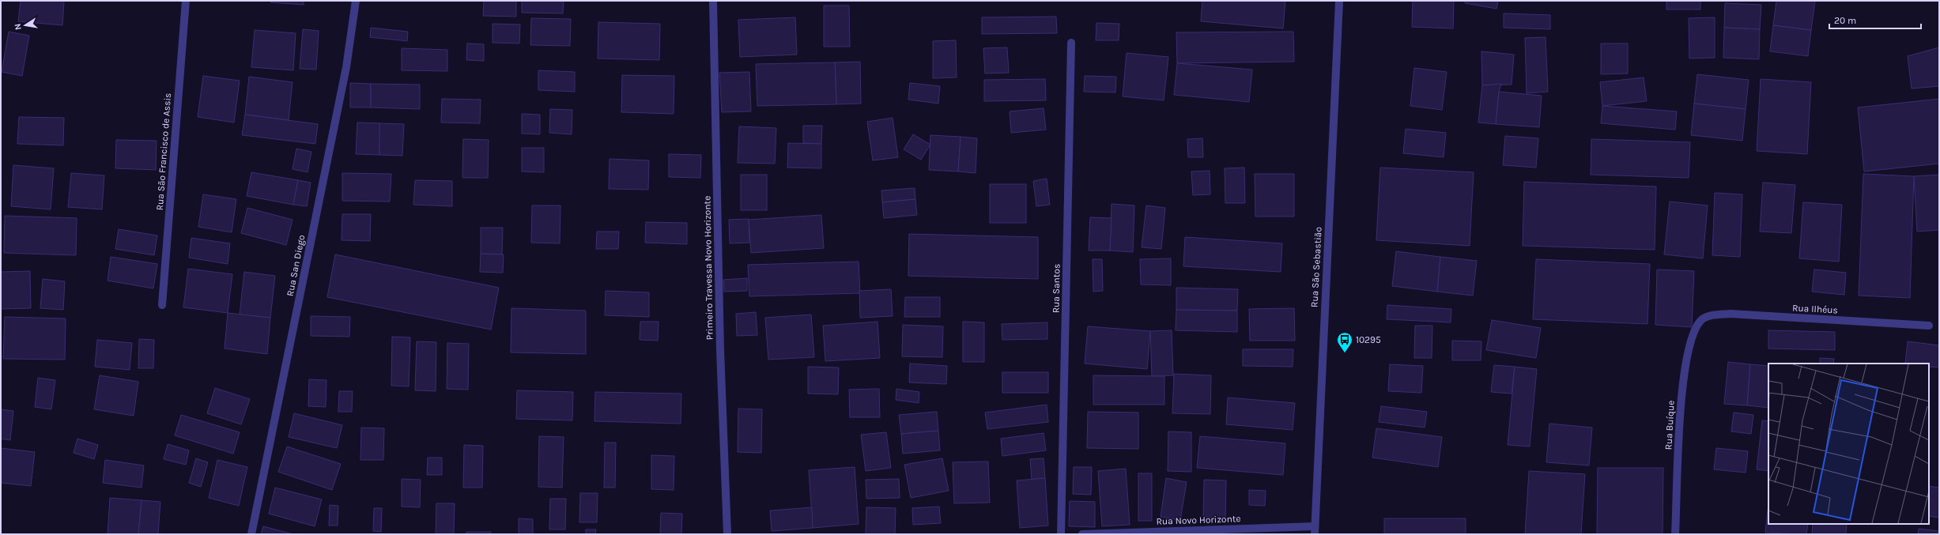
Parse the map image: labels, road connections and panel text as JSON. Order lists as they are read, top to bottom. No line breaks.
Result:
{"streets":{"street":["Rua São Francisco de Assis","Rua San Diego","Rua São Sebastião","Primeiro Travessa Novo Horizonte","Rua Santos","Rua Ilhéus","Rua Buíque","Rua Novo Horizonte"]},"crossings":[["Rua São Sebastião","Rua Novo Horizonte"],["Rua Ilhéus","Rua Buíque"]],"places":{"bus stop":["10295"]},"scale_bar":"20 m","north":"left"}
